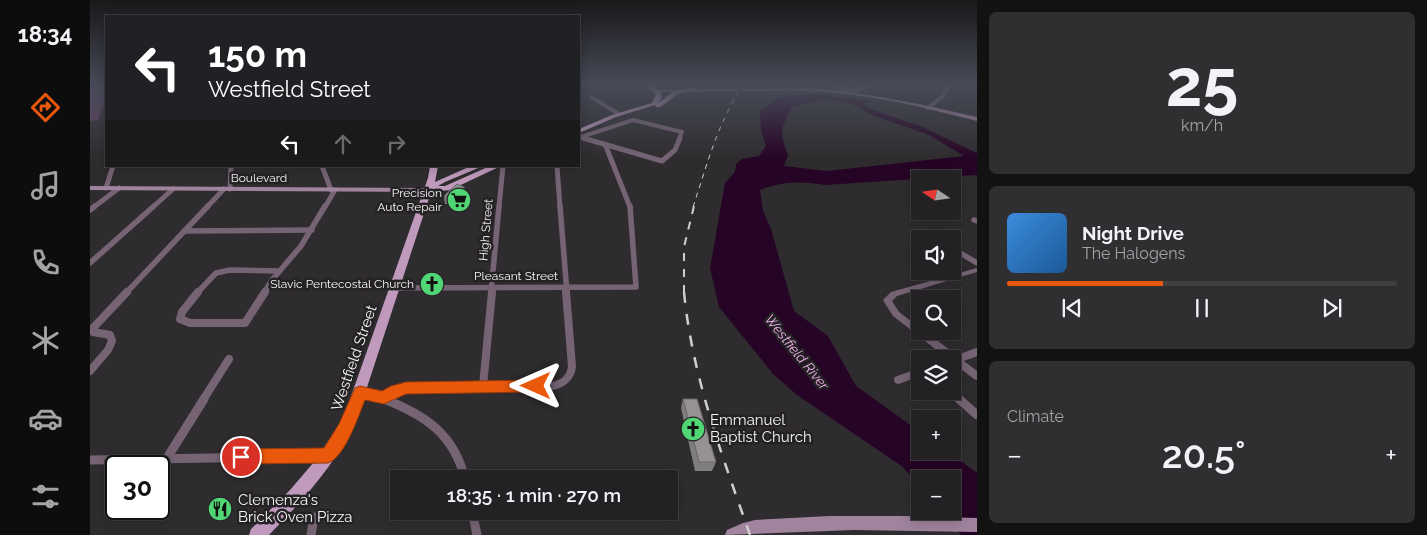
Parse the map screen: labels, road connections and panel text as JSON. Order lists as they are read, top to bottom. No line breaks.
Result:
{"streets":{"main road":["Boulevard","Westfield Street"],"street":["High Street","Pleasant Street"]},"crossings":[["Boulevard","Westfield Street"],["High Street","Pleasant Street"],["Pleasant Street","Westfield Street"]],"water":["Westfield River"],"places":{"supermarket":["Precision Auto Repair"],"church":["Slavic Pentecostal Church","Emmanuel Baptist Church"],"restaurant":["Clemenza's Brick Oven Pizza"]},"north":"left","page":{"tabs":"18:34","tile":[["25","km/h"],"Climate"],"turn":["150 m","Westfield Street"],"map_buttons":["+","−"],"song":["Night Drive","The Halogens"],"heat":["−","20.5°","+"],"limit":"30","trip":"18:35 · 1 min · 270 m"}}
